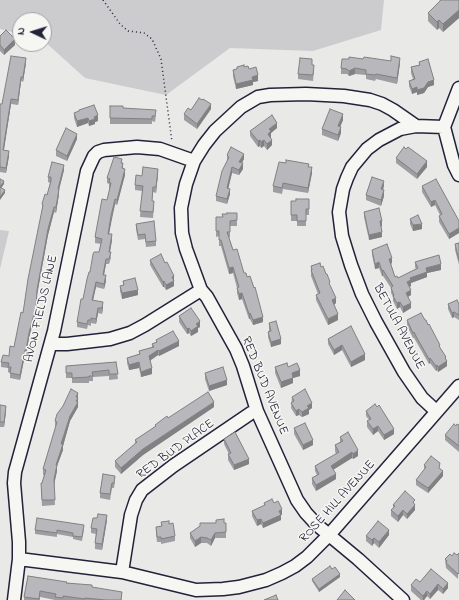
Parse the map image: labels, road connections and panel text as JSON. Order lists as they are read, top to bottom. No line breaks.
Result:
{"streets":{"street":["AVON FIELDS LANE","BETULA AVENUE","RED BUD AVENUE","RED BUD PLACE","ROSE HILL AVENUE"]},"crossings":[["AVON FIELDS LANE","RED BUD AVENUE"],["AVON FIELDS LANE","ROSE HILL AVENUE"],["BETULA AVENUE","RED BUD AVENUE"],["BETULA AVENUE","ROSE HILL AVENUE"],["RED BUD AVENUE","RED BUD PLACE"],["RED BUD AVENUE","ROSE HILL AVENUE"],["RED BUD PLACE","ROSE HILL AVENUE"]],"north":"left"}
